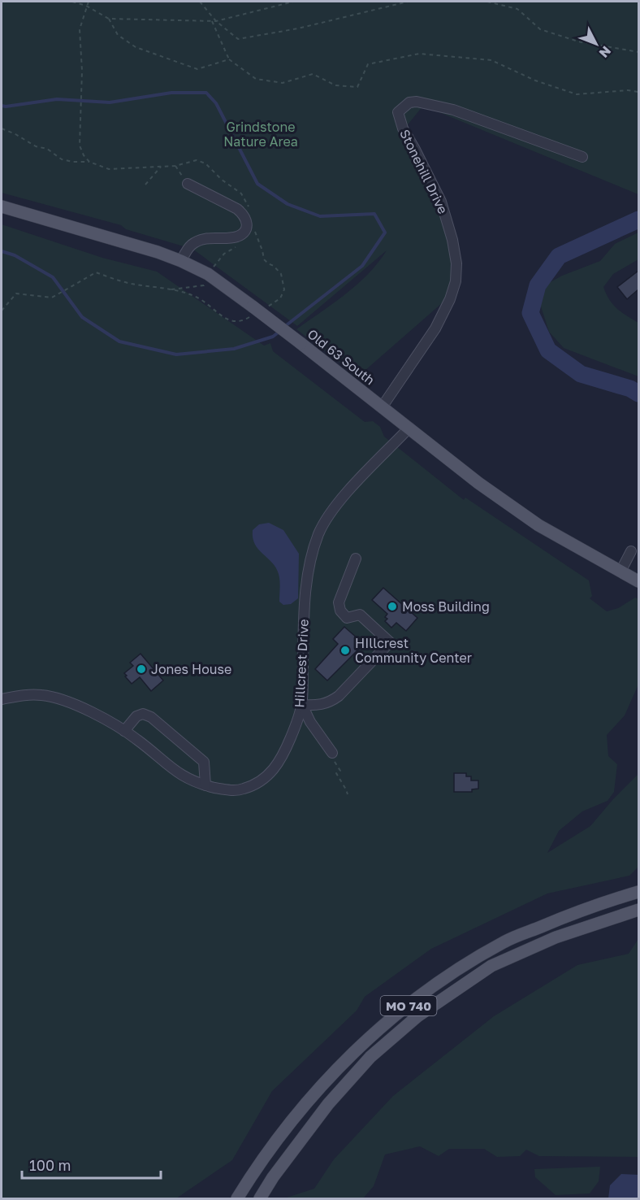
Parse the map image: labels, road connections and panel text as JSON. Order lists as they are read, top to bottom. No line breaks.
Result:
{"streets":{"main road":["Old 63 South","MO 740"],"street":["Stonehill Drive","Hillcrest Drive"]},"crossings":[["Stonehill Drive","Old 63 South"],["Old 63 South","Hillcrest Drive"]],"parks":["Grindstone Nature Area"],"places":["Moss Building","HIllcrest Community Center","Jones House"],"scale_bar":"100 m","north":"bottom right"}
